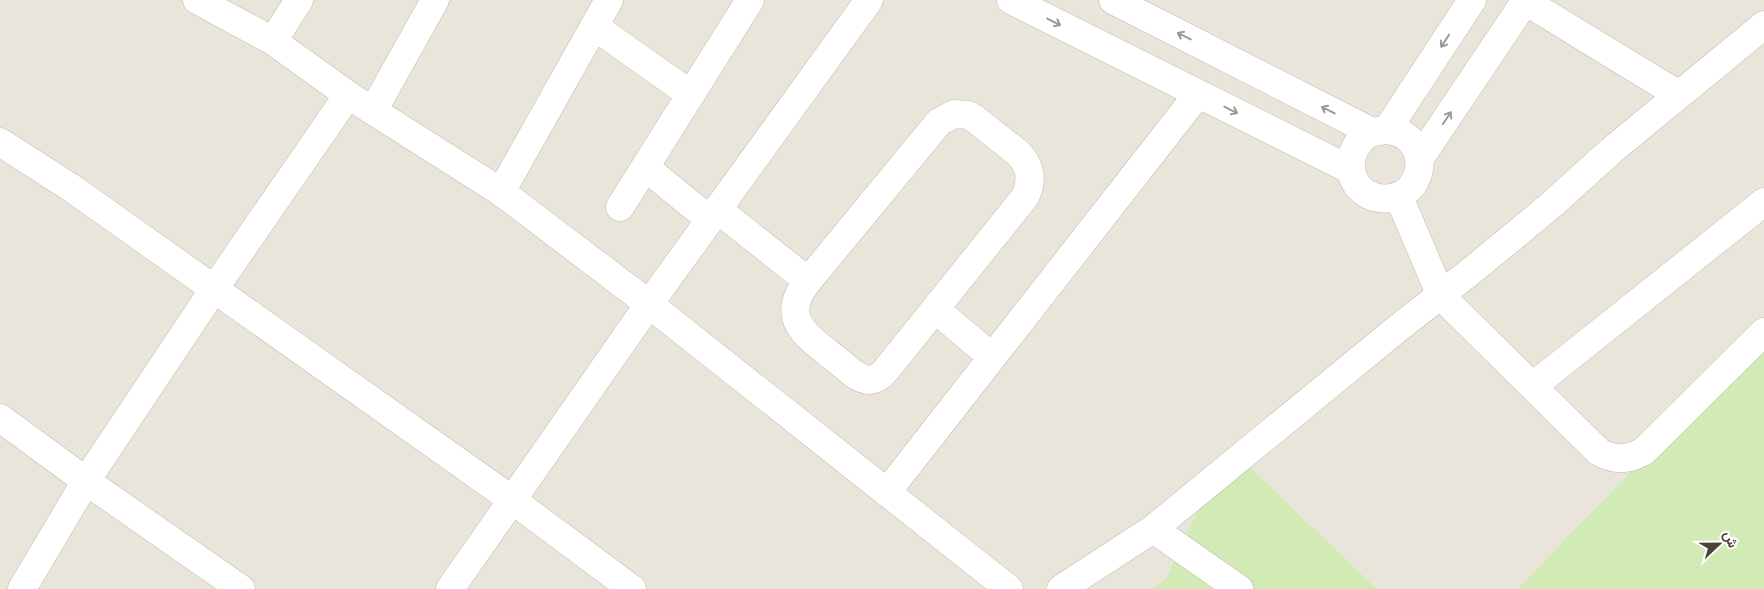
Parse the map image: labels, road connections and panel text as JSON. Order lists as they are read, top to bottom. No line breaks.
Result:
{"north":"right"}
